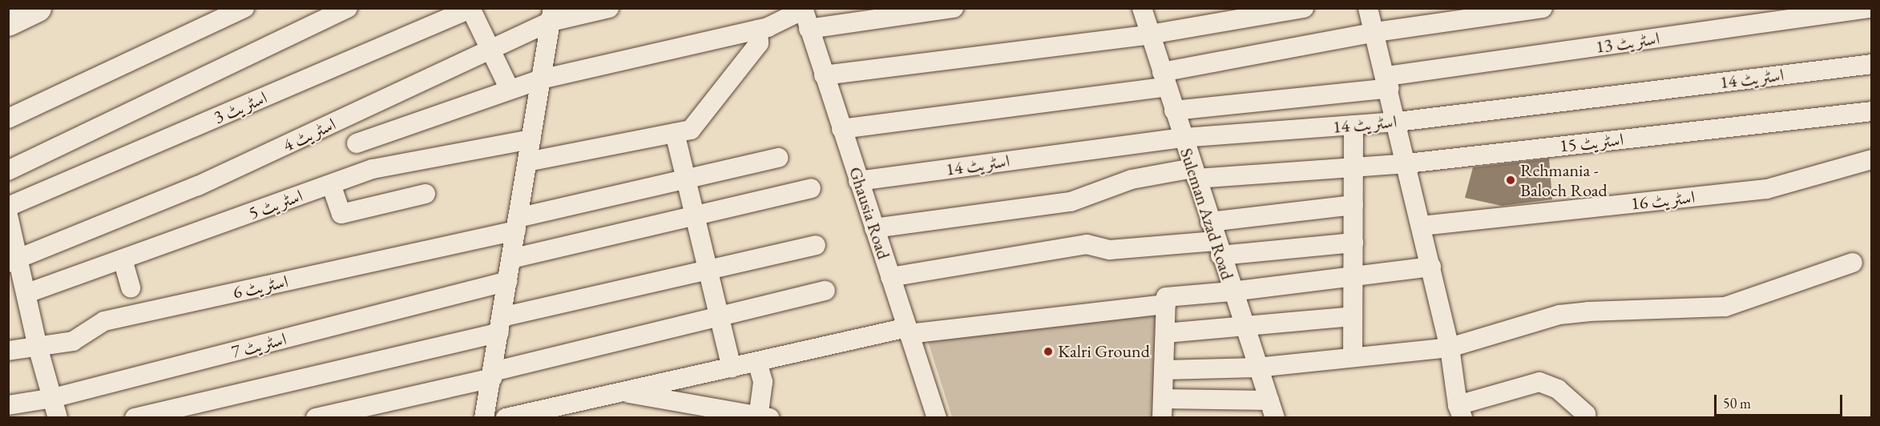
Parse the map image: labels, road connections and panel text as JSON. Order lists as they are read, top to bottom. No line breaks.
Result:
{"streets":{"street":["اسٹریٹ 13","اسٹریٹ 14","اسٹریٹ 3","اسٹریٹ 4","اسٹریٹ 15","اسٹریٹ 16","اسٹریٹ 5","Ghausia Road","Suleman Azad Road","اسٹریٹ 6","اسٹریٹ 7"]},"crossings":[["اسٹریٹ 13","Suleman Azad Road"],["اسٹریٹ 14","Ghausia Road"],["اسٹریٹ 14","Suleman Azad Road"],["اسٹریٹ 15","Ghausia Road"],["اسٹریٹ 15","Suleman Azad Road"]],"places":["Rehmania - Baloch Road","Kalri Ground"],"scale_bar":"50 m"}
